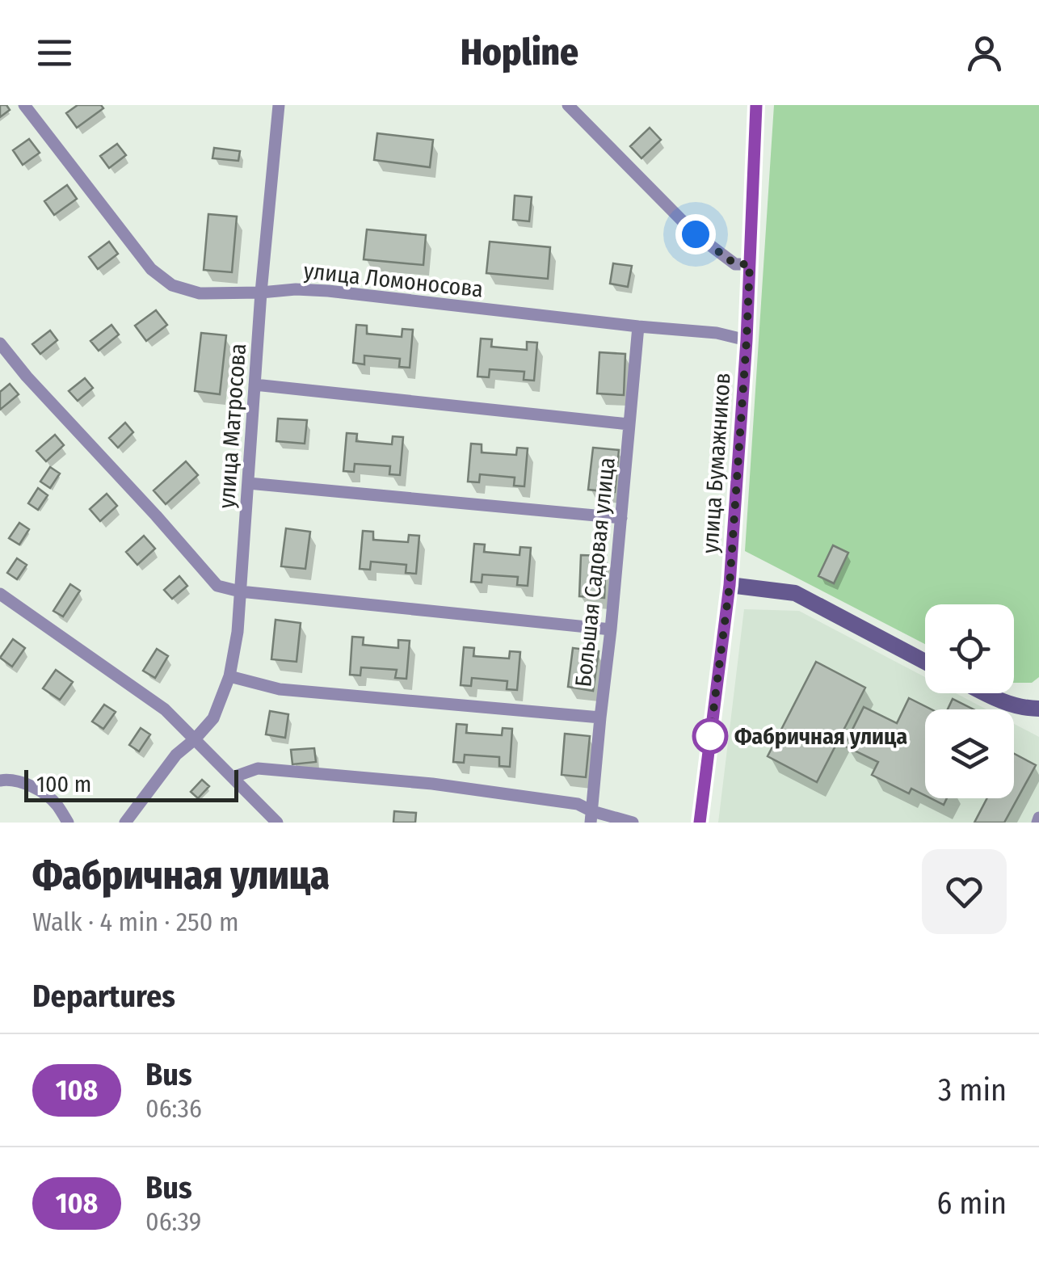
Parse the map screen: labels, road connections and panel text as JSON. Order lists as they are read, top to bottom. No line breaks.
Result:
{"streets":{"main road":["улица Бумажников"],"street":["улица Ломоносова","улица Матросова","Большая Садовая улица"]},"crossings":[["улица Ломоносова","улица Матросова"],["улица Ломоносова","улица Бумажников"],["улица Ломоносова","Большая Садовая улица"]],"places":["Фабричная улица"],"lines":["bus line 108"],"scale_bar":"100 m","page":{"header":"Hopline","scale":"100 m","heading":[["Фабричная улица","Walk · 4 min · 250 m"],"Departures"],"list":[{"mark":"108","name":"Bus","note":"06:36","value":"3 min"},{"mark":"108","name":"Bus","note":"06:39","value":"6 min"}]}}
